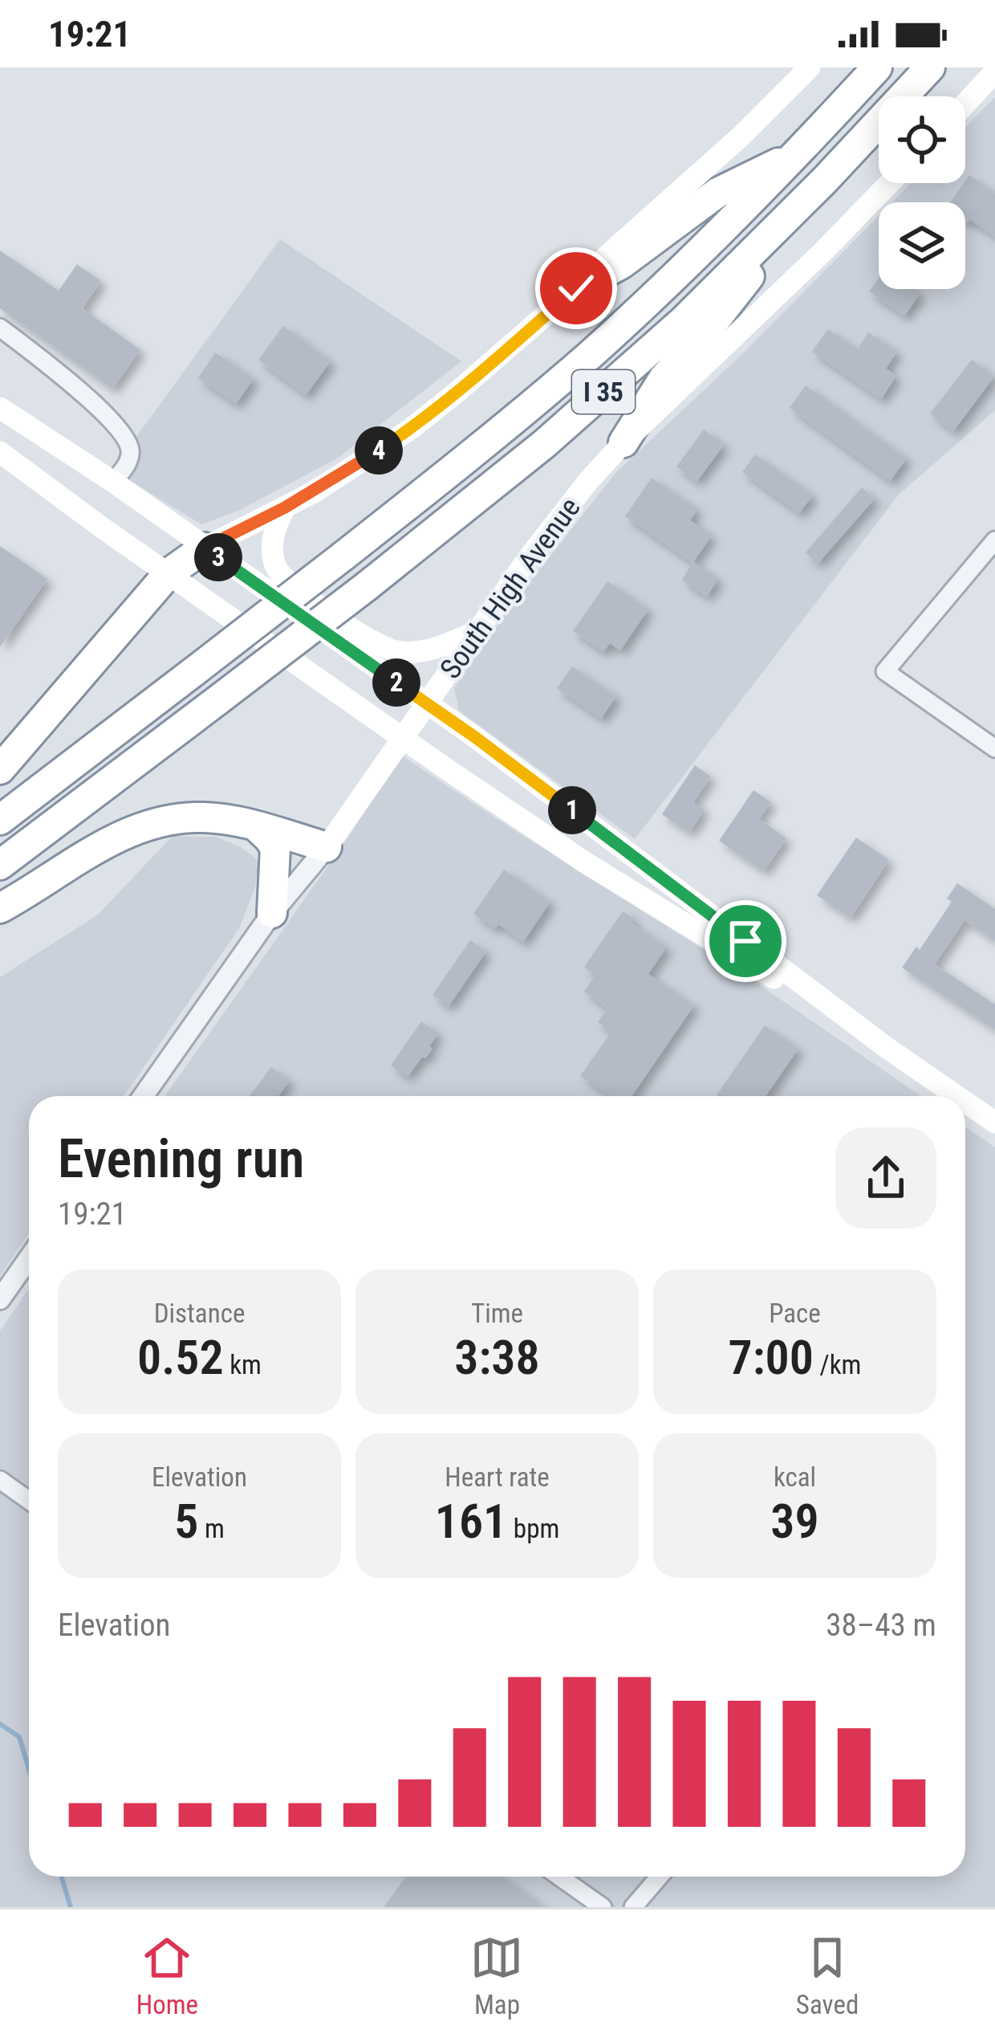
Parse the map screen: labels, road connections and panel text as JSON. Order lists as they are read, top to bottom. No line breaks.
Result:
{"streets":{"highway":["I 35"],"main road":["South High Avenue"]},"page":{"status":"19:21","pins":["4","3","2","1"],"heading":["Evening run","19:21"],"stats":[["Distance","0.52 km"],["Time","3:38"],["Pace","7:00 /km"],["Elevation","5 m"],["Heart rate","161 bpm"],["kcal","39"]],"chart":["Elevation","38–43 m"],"tabs":["Home","Map","Saved"]}}
